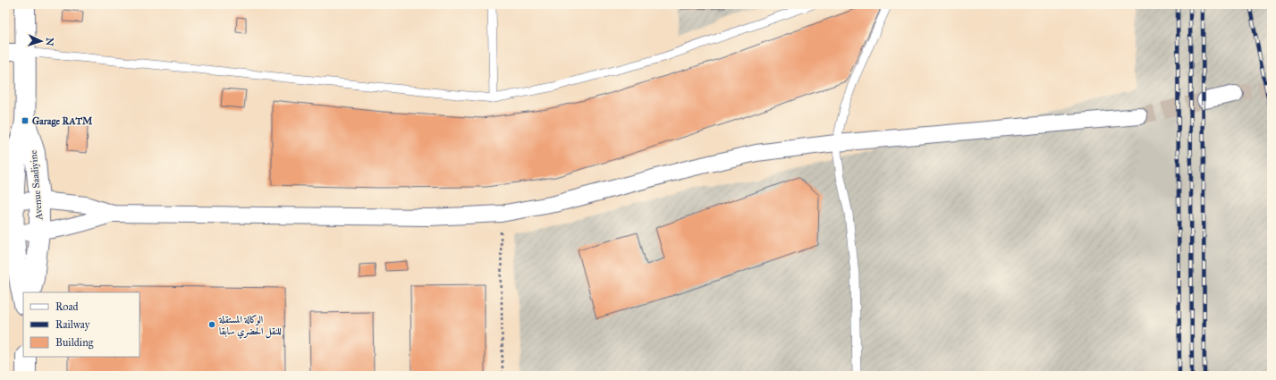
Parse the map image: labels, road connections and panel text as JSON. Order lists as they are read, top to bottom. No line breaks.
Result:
{"streets":{"main road":["Avenue Saadiyine"]},"places":{"transit":["Garage RATM"],"other":["الوكالة المستقلة للنقل الحضري سابقا"]},"legend":["Road","Railway","Building"],"north":"right"}
